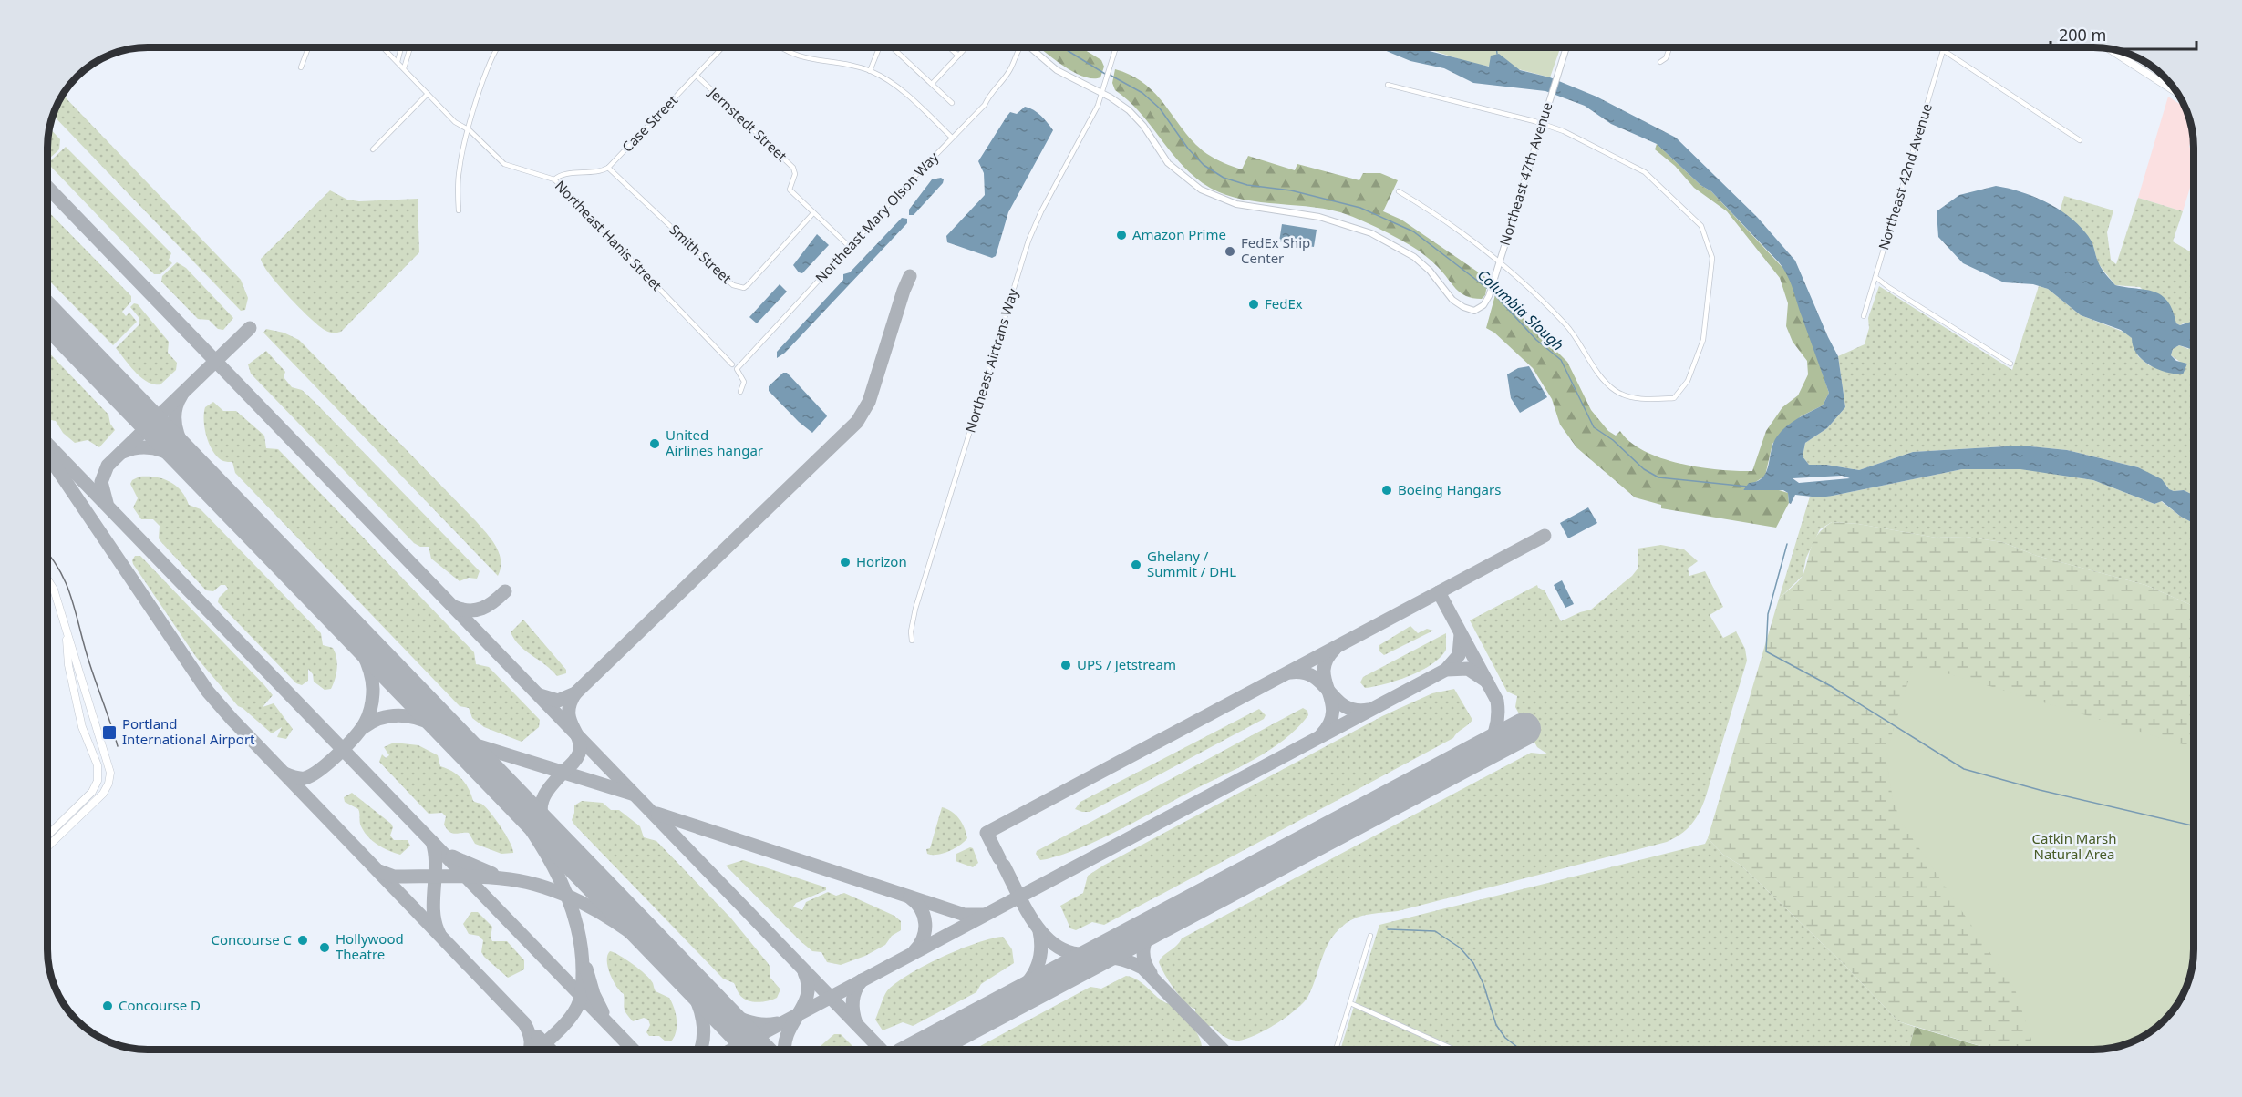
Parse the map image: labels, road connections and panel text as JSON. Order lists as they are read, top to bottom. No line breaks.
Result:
{"streets":{"street":["Case Street","Jernstedt Street","Northeast 47th Avenue","Northeast 42nd Avenue","Northeast Mary Olson Way","Northeast Hanis Street","Smith Street","Northeast Airtrans Way"]},"crossings":[["Case Street","Jernstedt Street"],["Case Street","Smith Street"],["Jernstedt Street","Northeast Mary Olson Way"],["Jernstedt Street","Smith Street"],["Northeast 47th Avenue","Northeast Airtrans Way"]],"water":["Columbia Slough"],"parks":["Catkin Marsh Natural Area"],"places":{"other":["Amazon Prime","FedEx Ship Center","FedEx","United Airlines hangar","Boeing Hangars","Horizon","Ghelany / Summit / DHL","UPS / Jetstream","Concourse C","Hollywood Theatre","Concourse D"],"transit":["Portland International Airport"]},"scale_bar":"200 m"}
